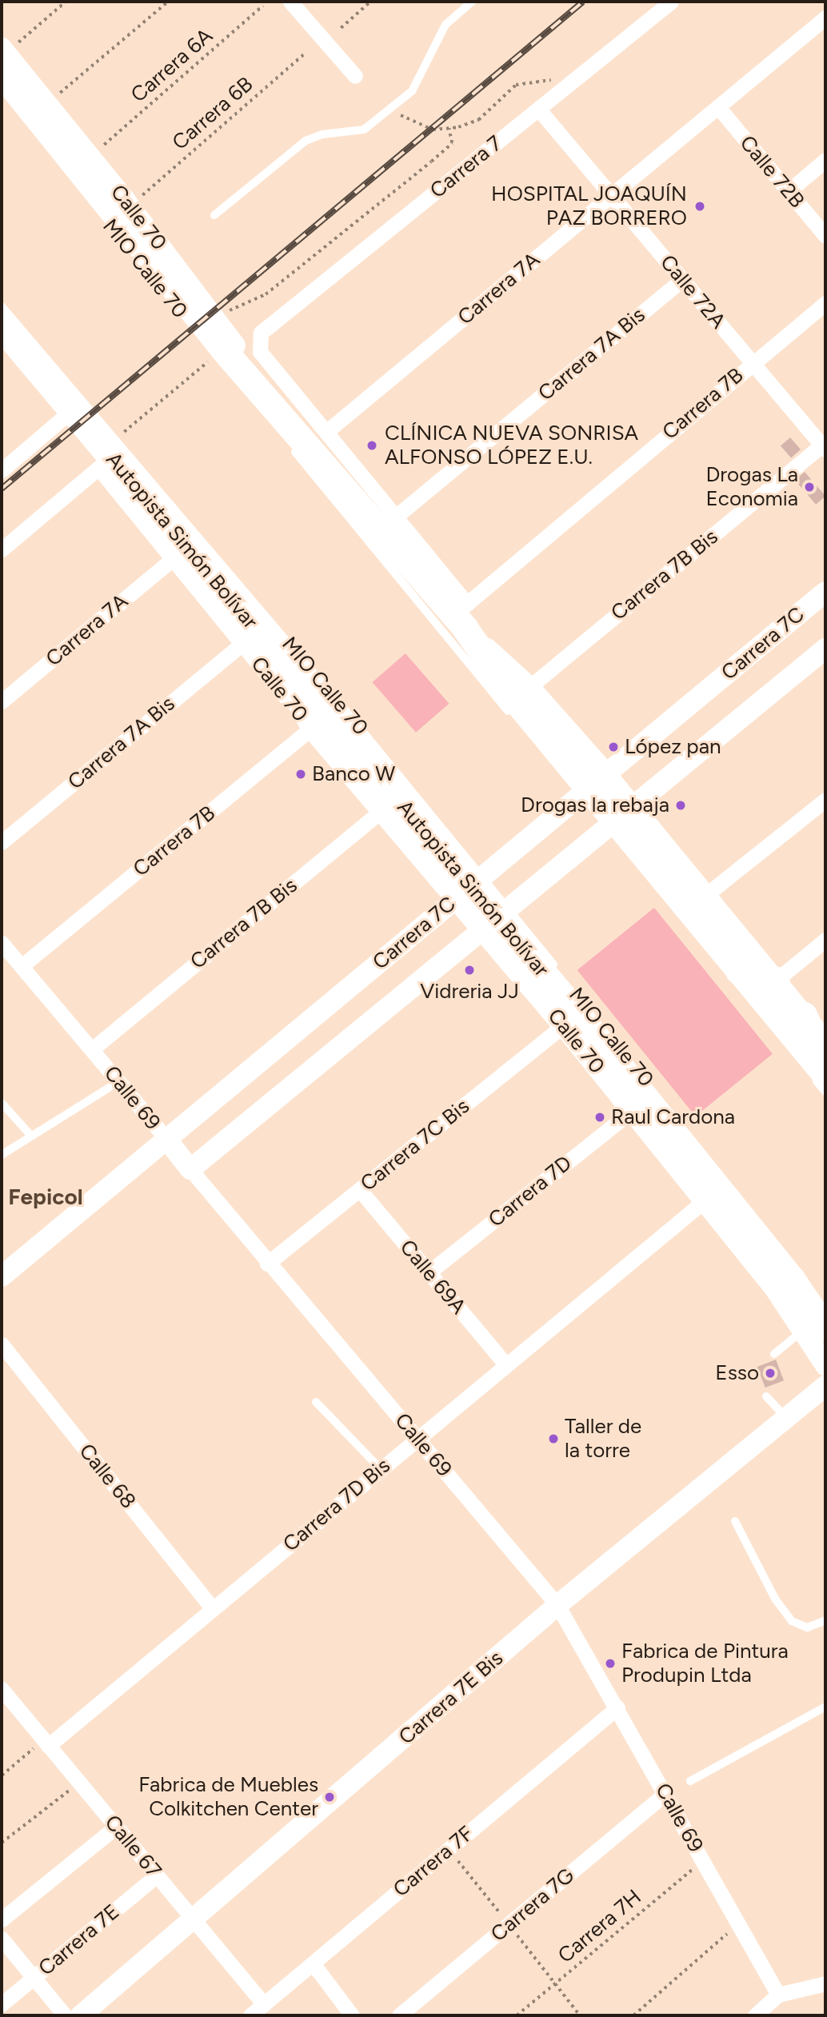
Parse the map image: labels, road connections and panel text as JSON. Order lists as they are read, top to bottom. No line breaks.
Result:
{"streets":{"highway":["Autopista Simón Bolívar"],"street":["Carrera 7","Calle 72B","Calle 70","Carrera 7A","Calle 72A","Carrera 7A Bis","Carrera 7B","Carrera 7B Bis","Carrera 7C","Calle 69","Carrera 7C Bis","Carrera 7D","Calle 69A","Calle 68","Carrera 7D Bis","Carrera 7E Bis","Calle 67","Carrera 7F","Carrera 7G","Carrera 7E"],"lane":["MIO Calle 70"],"path":["Carrera 6A","Carrera 6B","Carrera 7H"]},"crossings":[["Carrera 7","Carrera 7A"],["Carrera 7","Calle 72A"],["Calle 72B","Carrera 7A"],["Calle 70","MIO Calle 70"],["Calle 70","Carrera 7A"],["Calle 70","Carrera 7A Bis"],["Calle 70","Autopista Simón Bolívar"],["Calle 70","Carrera 7C"],["Calle 70","Carrera 7C Bis"],["Calle 70","Carrera 7D"],["Calle 70","Carrera 7D Bis"],["MIO Calle 70","Autopista Simón Bolívar"],["MIO Calle 70","Carrera 7C"],["Carrera 7A","Calle 72A"],["Calle 72A","Carrera 7A Bis"],["Calle 72A","Carrera 7B"],["Calle 72A","Carrera 7B Bis"],["Carrera 7A Bis","Autopista Simón Bolívar"],["Carrera 7B","Autopista Simón Bolívar"],["Carrera 7B","Calle 69"],["Autopista Simón Bolívar","Carrera 7B Bis"],["Autopista Simón Bolívar","Carrera 7C"],["Carrera 7B Bis","Calle 69"],["Carrera 7C","Calle 69"],["Calle 69","Carrera 7C Bis"],["Calle 69","Carrera 7D Bis"],["Calle 69","Carrera 7E Bis"],["Calle 69","Carrera 7F"],["Calle 69","Carrera 7G"],["Calle 69","Carrera 7H"],["Carrera 7C Bis","Calle 69A"],["Carrera 7D","Calle 69A"],["Calle 69A","Carrera 7D Bis"],["Calle 68","Carrera 7D Bis"],["Carrera 7D Bis","Calle 67"],["Carrera 7E Bis","Calle 67"],["Calle 67","Carrera 7F"],["Calle 67","Carrera 7E"]],"districts":["Fepicol"],"places":["HOSPITAL JOAQUÍN PAZ BORRERO","CLÍNICA NUEVA SONRISA ALFONSO LÓPEZ E.U.","Drogas La Economia","López pan","Banco W","Drogas la rebaja","Vidreria JJ","Raul Cardona","Esso","Taller de la torre","Fabrica de Pintura Produpin Ltda","Fabrica de Muebles Colkitchen Center"]}
